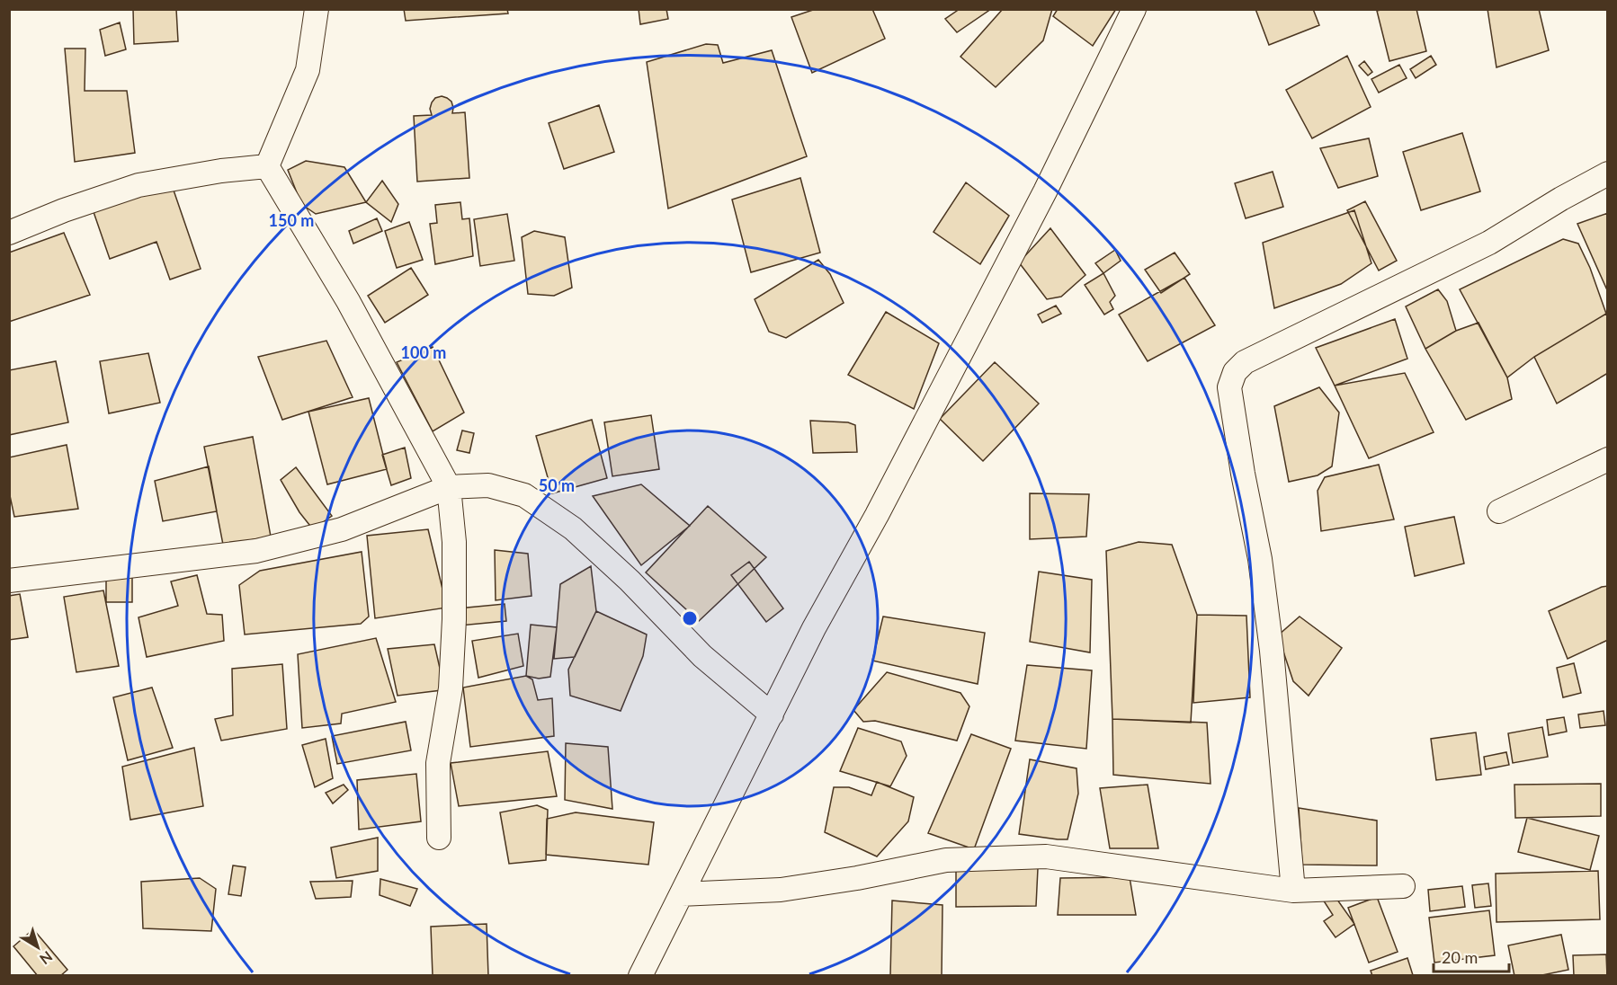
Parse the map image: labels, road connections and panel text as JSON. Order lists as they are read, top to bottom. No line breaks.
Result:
{"scale_bar":"20 m","north":"bottom right","rings":["150 m","100 m","50 m"]}
